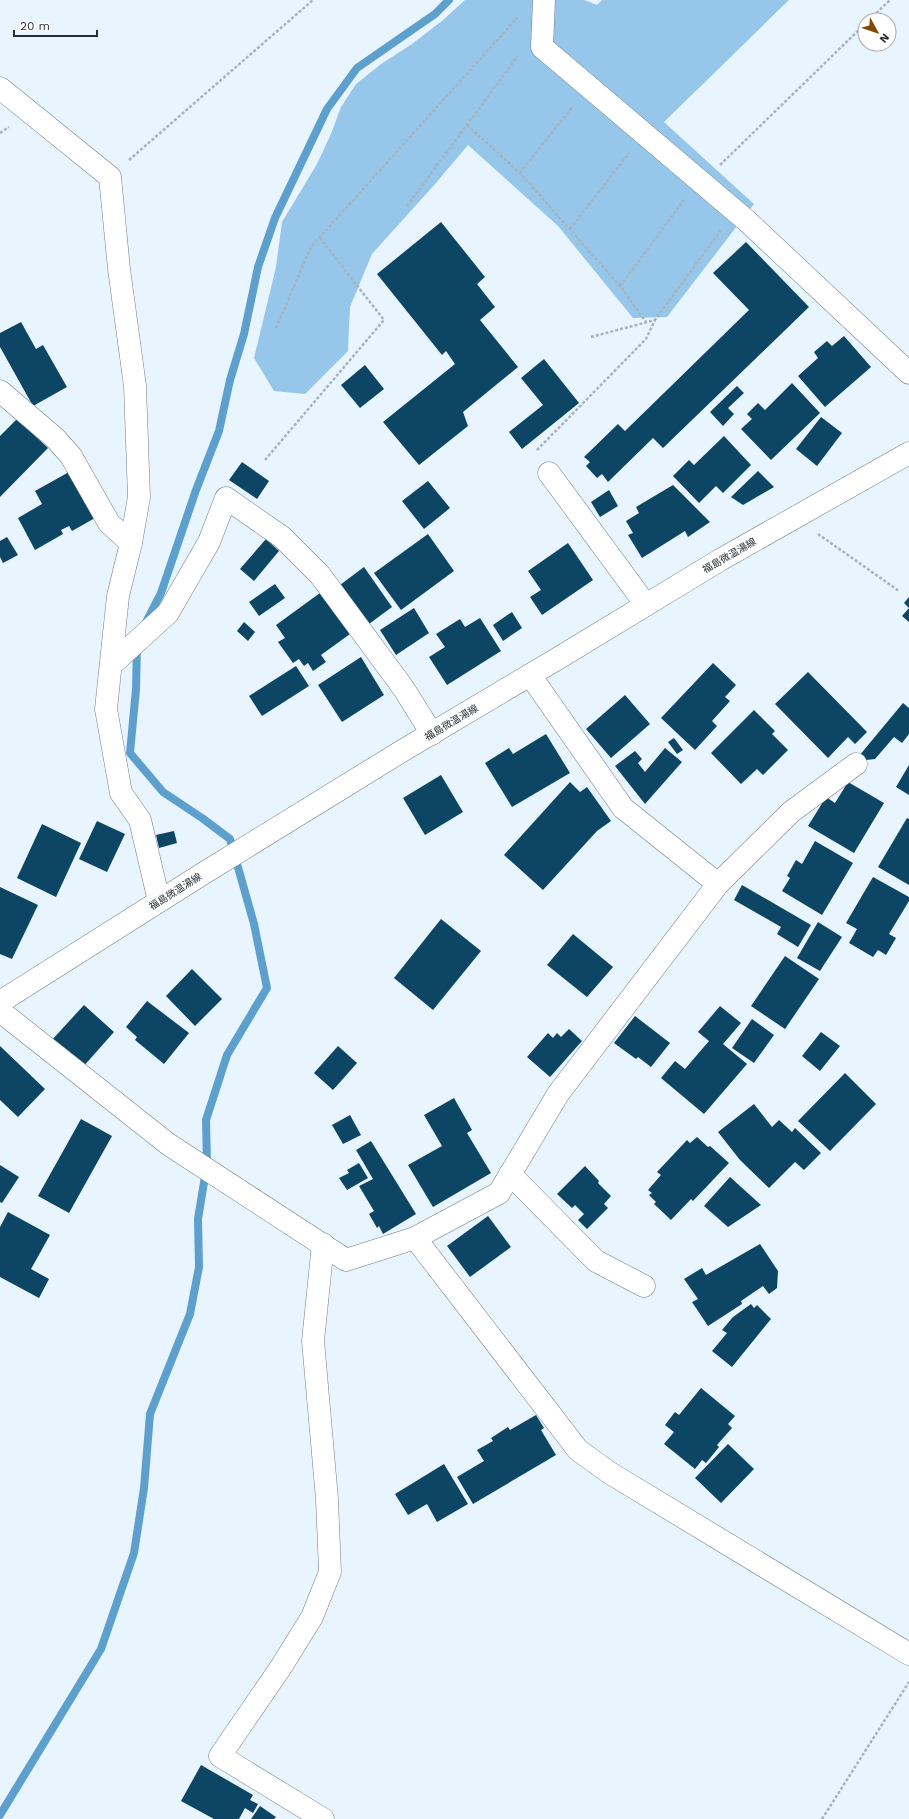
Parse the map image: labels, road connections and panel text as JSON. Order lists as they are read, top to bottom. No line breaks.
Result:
{"streets":{"street":["福島微温湯線"]},"scale_bar":"20 m","north":"bottom right"}
